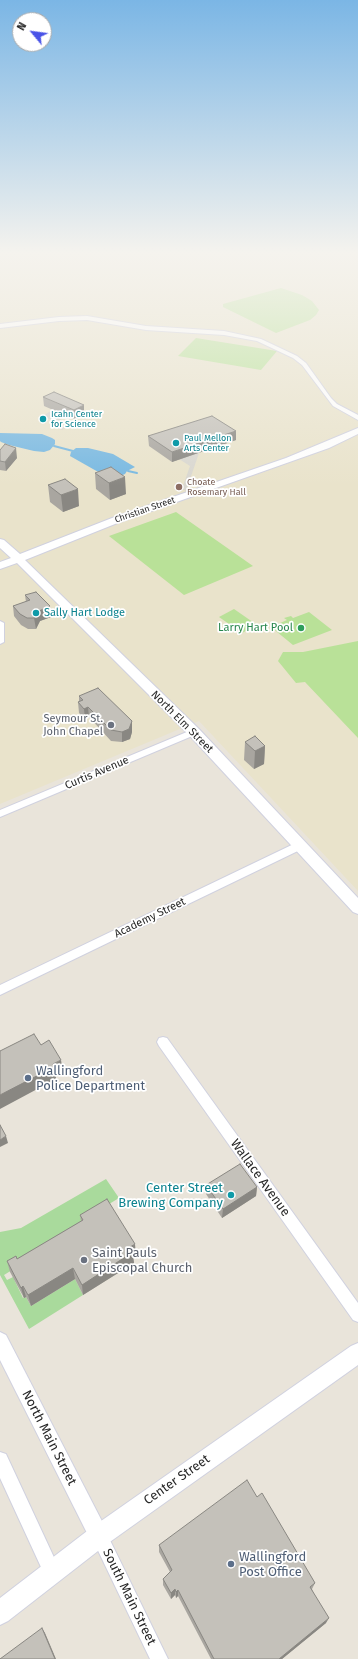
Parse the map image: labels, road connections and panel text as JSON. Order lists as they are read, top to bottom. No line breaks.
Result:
{"streets":{"main road":["Christian Street","North Elm Street","Center Street"],"street":["Curtis Avenue","Academy Street","Wallace Avenue","North Main Street","South Main Street"]},"crossings":[["Christian Street","North Elm Street"],["North Elm Street","Curtis Avenue"],["North Elm Street","Academy Street"],["North Main Street","Center Street"],["North Main Street","South Main Street"],["Center Street","South Main Street"]],"places":["Icahn Center for Science","Paul Mellon Arts Center","Choate Rosemary Hall","Sally Hart Lodge","Larry Hart Pool","Seymour St. John Chapel","Wallingford Police Department","Center Street Brewing Company","Saint Pauls Episcopal Church","Wallingford Post Office"],"north":"top left"}
